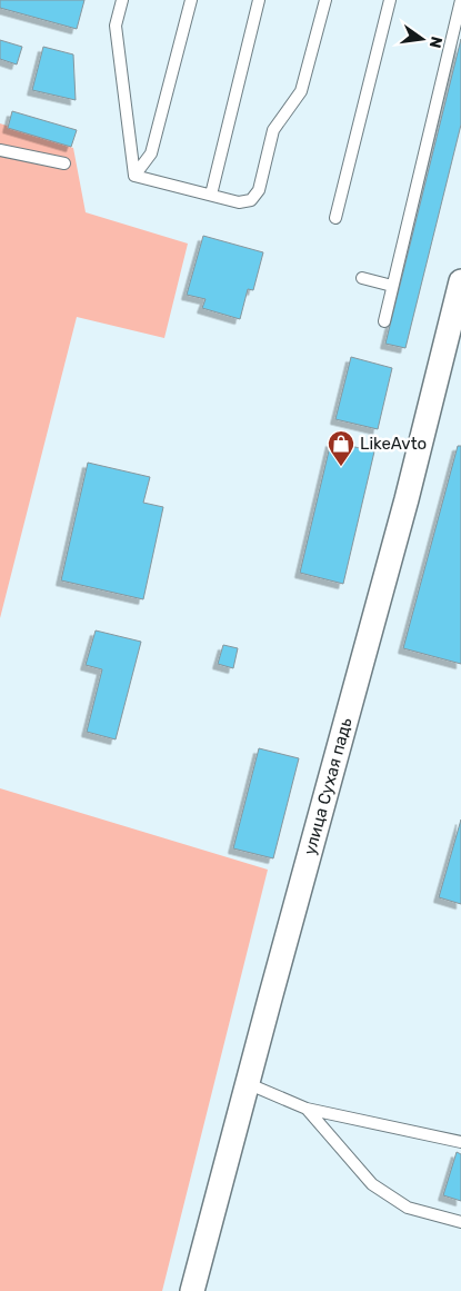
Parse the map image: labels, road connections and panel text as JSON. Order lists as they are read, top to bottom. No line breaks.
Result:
{"streets":{"street":["улица Сухая падь"]},"places":{"shop":["LikeAvto"]},"north":"right"}
